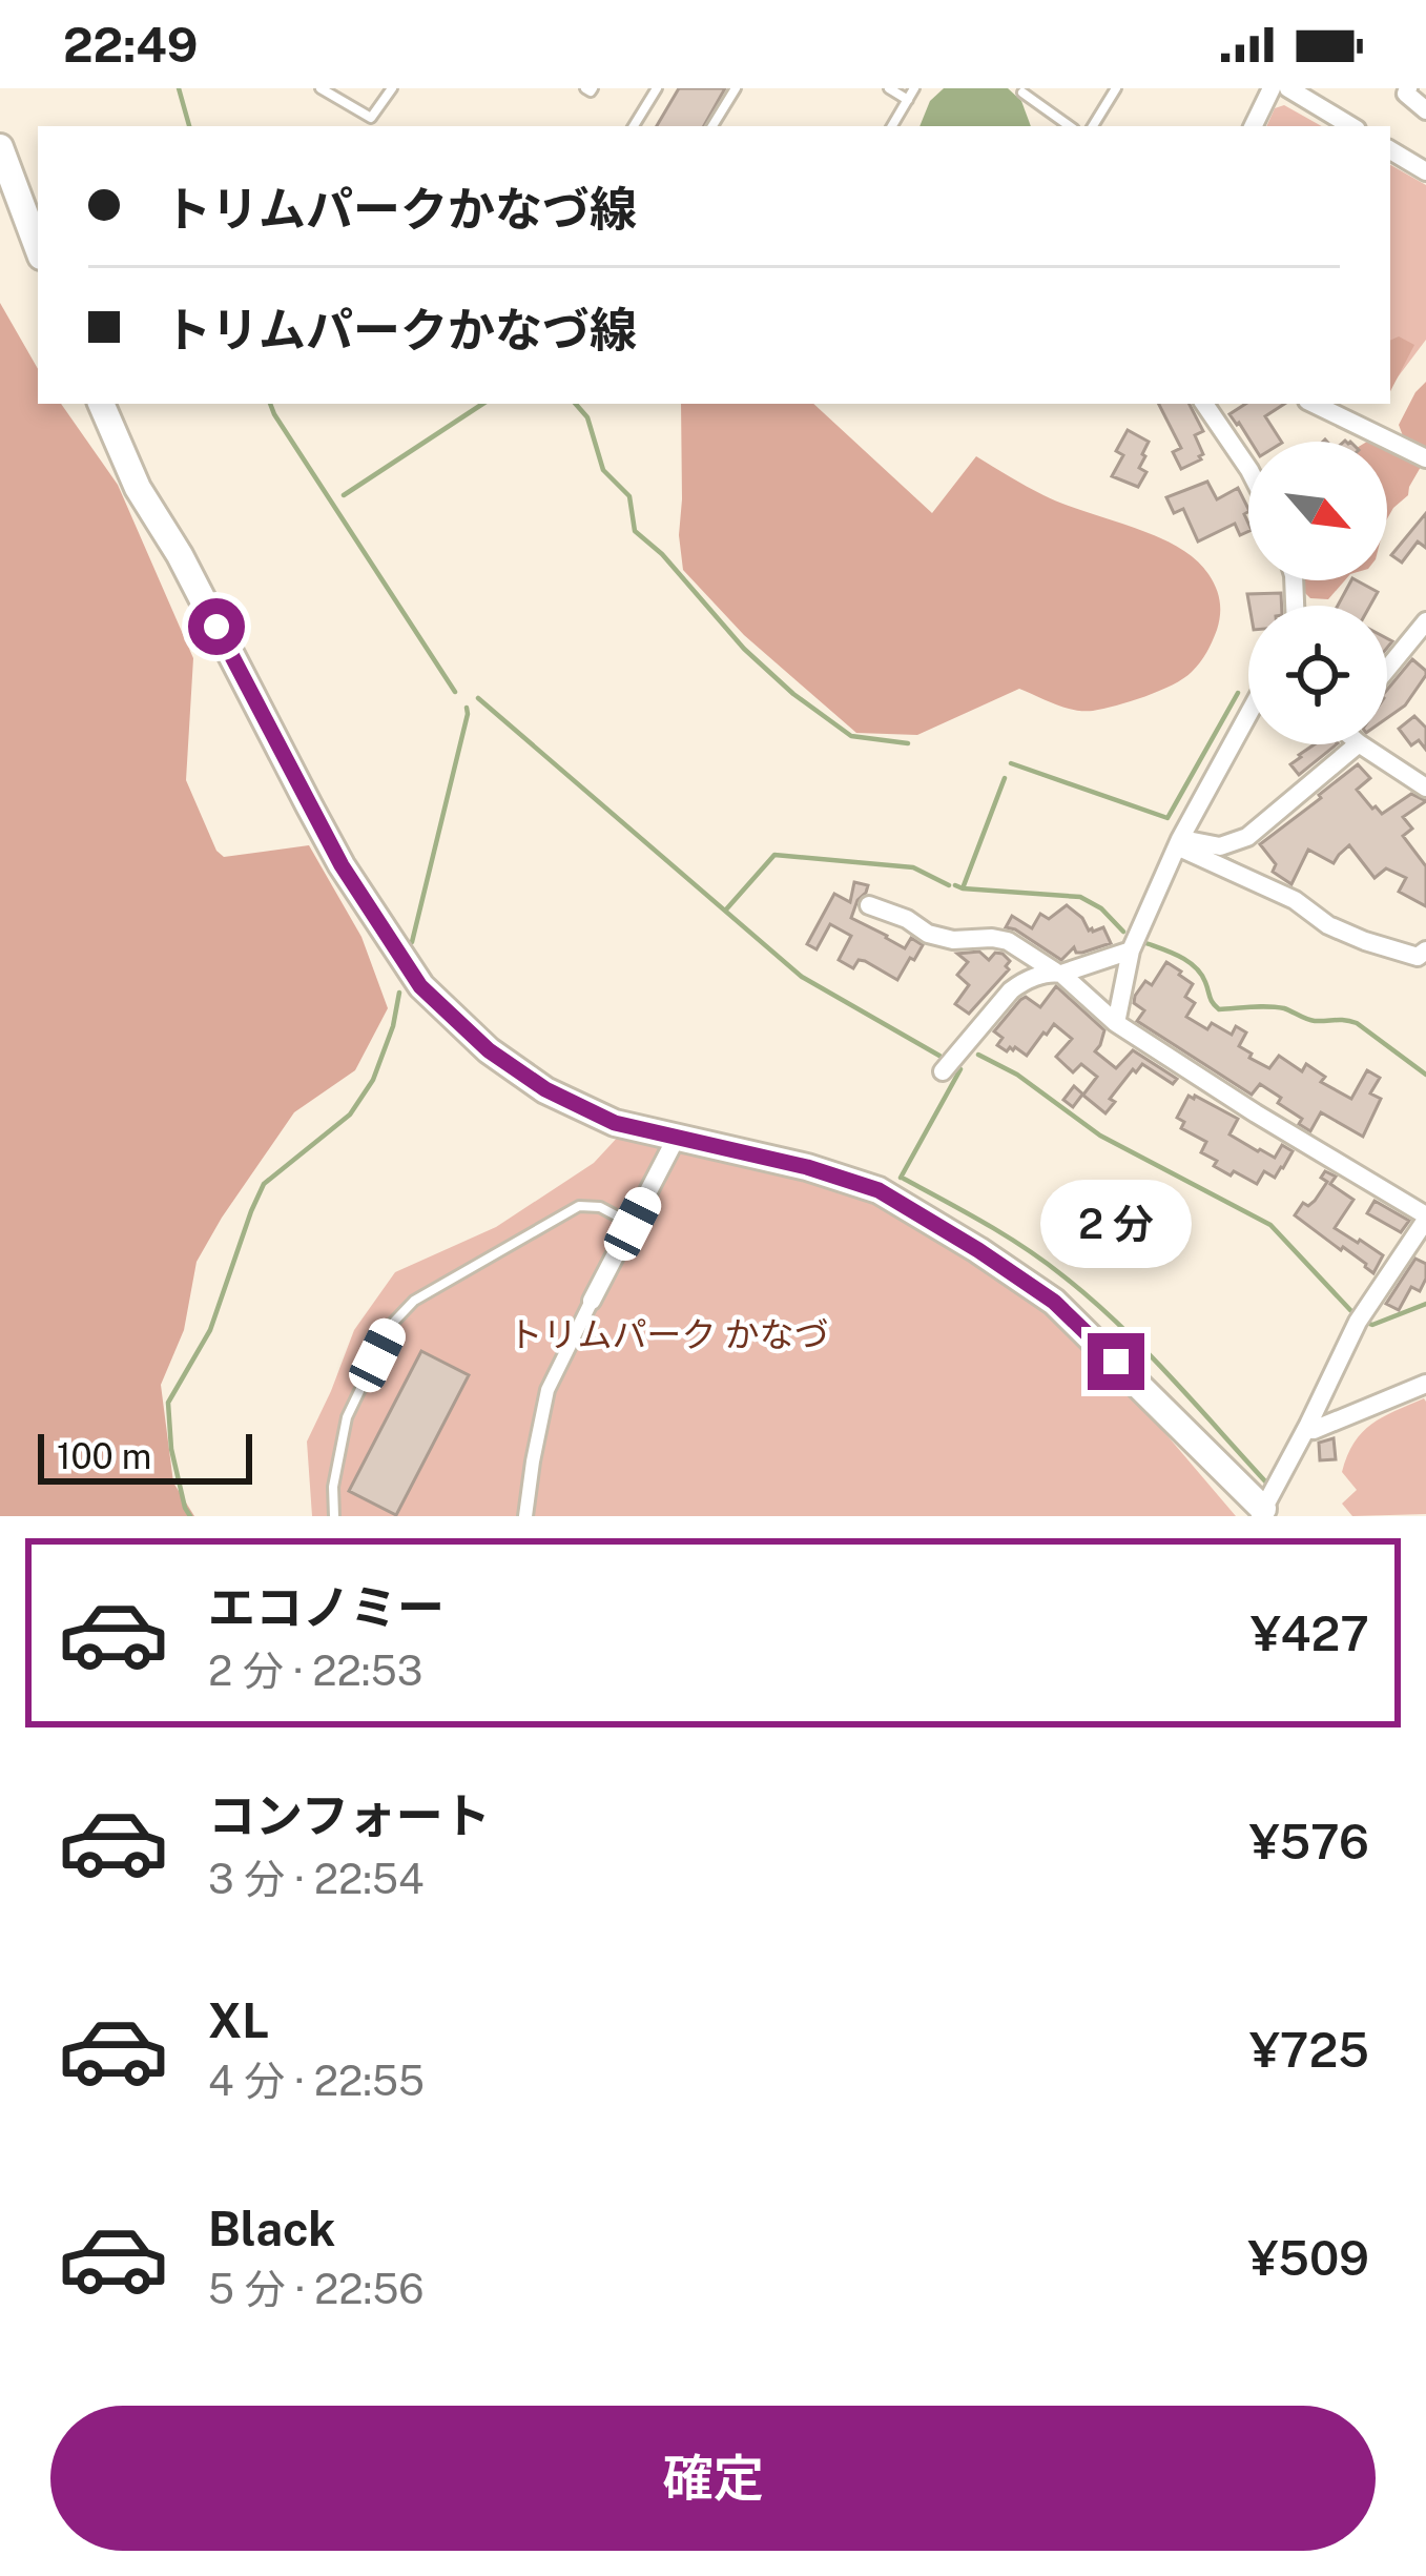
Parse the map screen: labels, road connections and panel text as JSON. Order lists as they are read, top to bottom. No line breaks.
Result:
{"parks":["トリムパーク かなづ"],"scale_bar":"100 m","north":"bottom right","page":{"status":"22:49","banner":["トリムパークかなづ線","トリムパークかなづ線"],"bubble":"2 分","scale":"100 m","list":[{"name":"エコノミー","note":"2 分 · 22:53","value":"¥427"},{"name":"コンフォート","note":"3 分 · 22:54","value":"¥576"},{"name":"XL","note":"4 分 · 22:55","value":"¥725"},{"name":"Black","note":"5 分 · 22:56","value":"¥509"}],"buttons":"確定"}}
